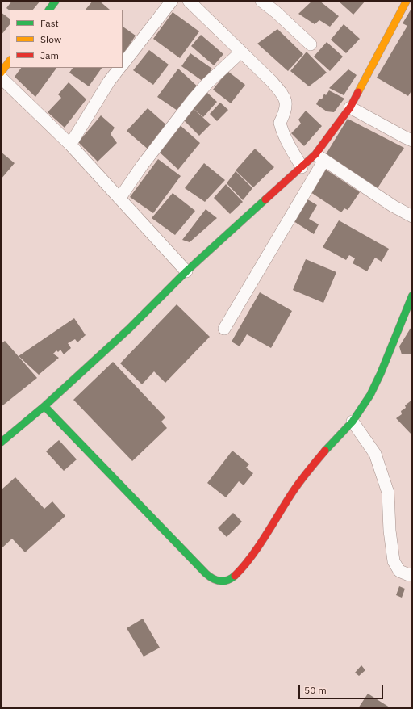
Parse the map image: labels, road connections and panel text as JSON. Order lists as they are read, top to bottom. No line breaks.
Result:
{"legend":["Fast","Slow","Jam"],"scale_bar":"50 m"}
